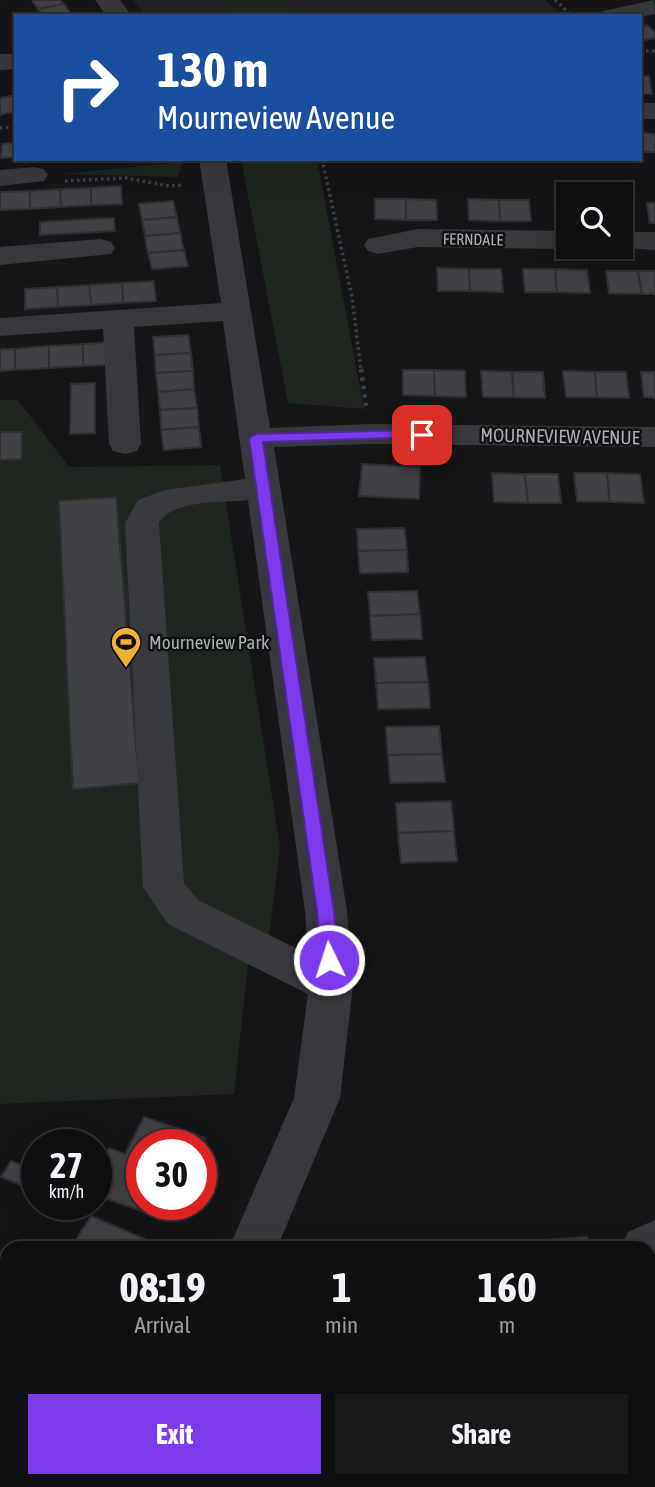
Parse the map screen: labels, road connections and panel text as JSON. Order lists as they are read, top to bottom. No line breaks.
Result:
{"streets":{"street":["FERNDALE","MOURNEVIEW AVENUE"]},"places":{"sports":["Mourneview Park"]},"page":{"turn":["130 m","Mourneview Avenue"],"speed":"27 km/h","limit":"30","eta":["08:19","Arrival","1","min","160","m"],"buttons":["Exit","Share"]}}
